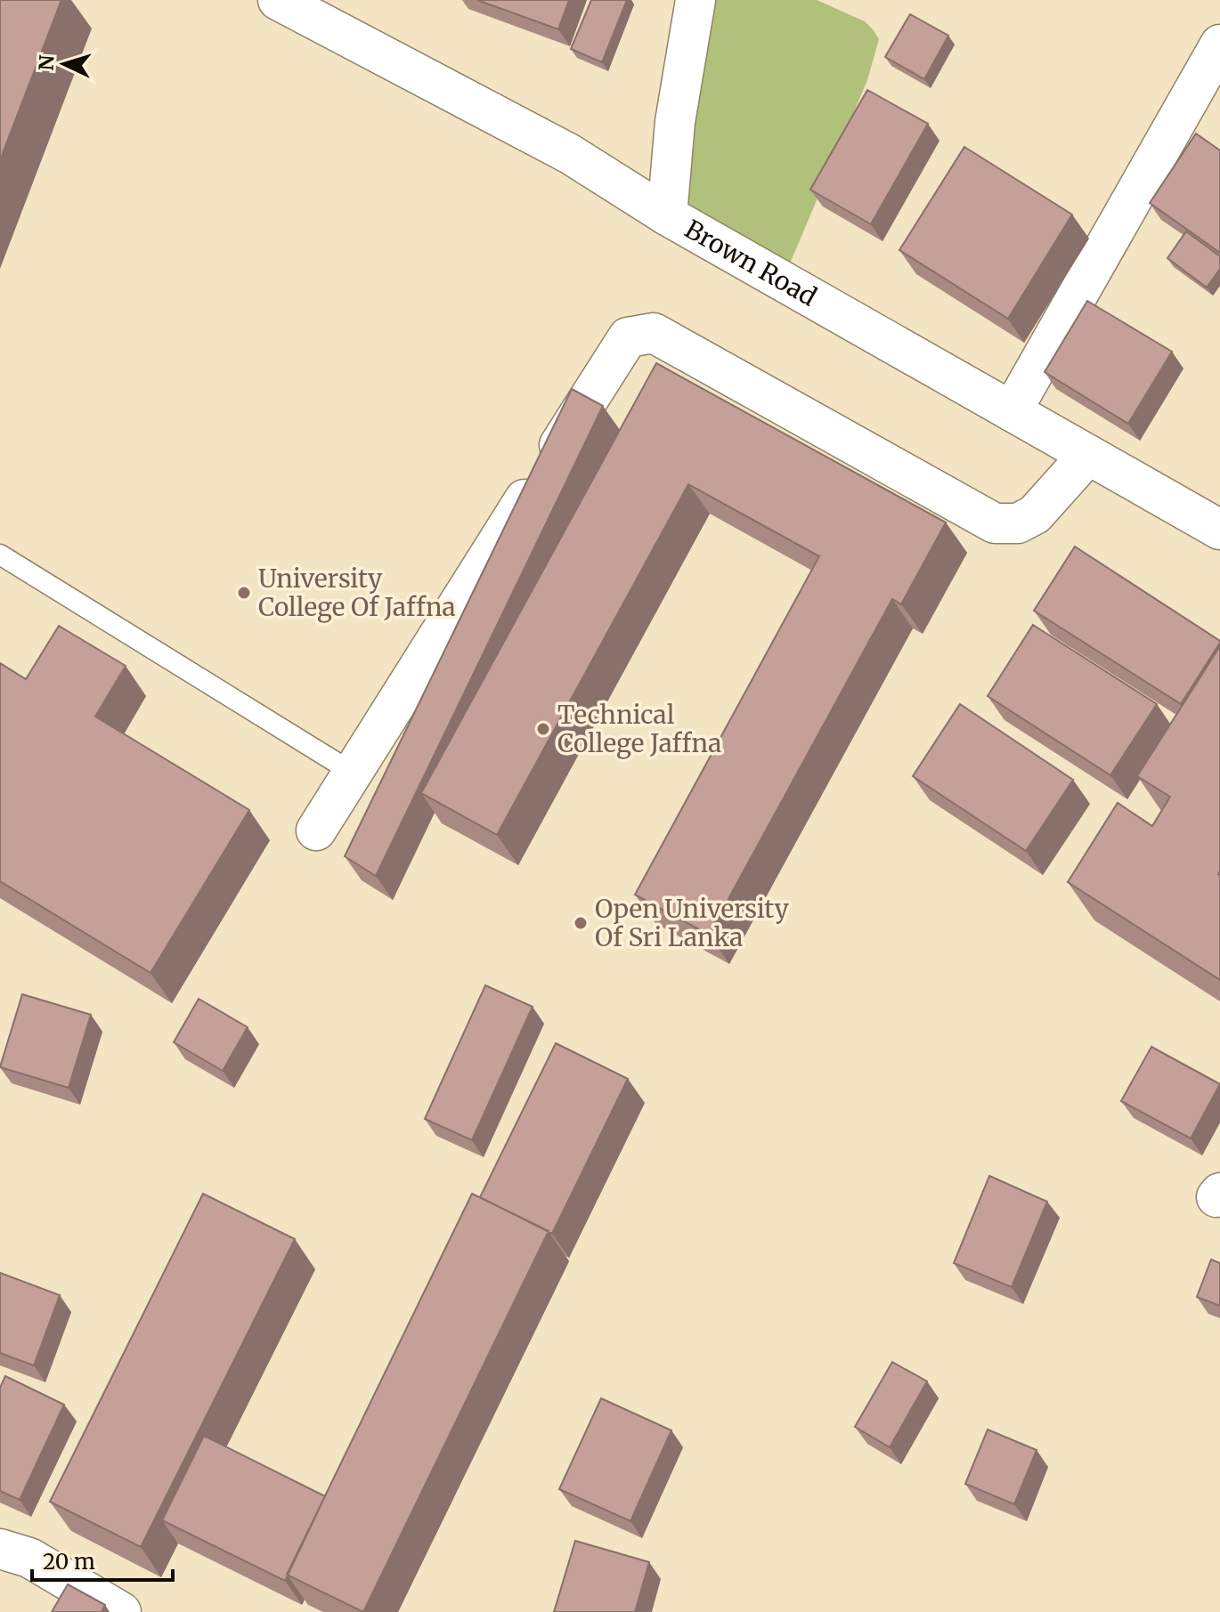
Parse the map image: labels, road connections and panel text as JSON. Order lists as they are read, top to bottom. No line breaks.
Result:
{"streets":{"street":["Brown Road"]},"places":["University College Of Jaffna","Technical College Jaffna","Open University Of Sri Lanka"],"scale_bar":"20 m","north":"left"}
